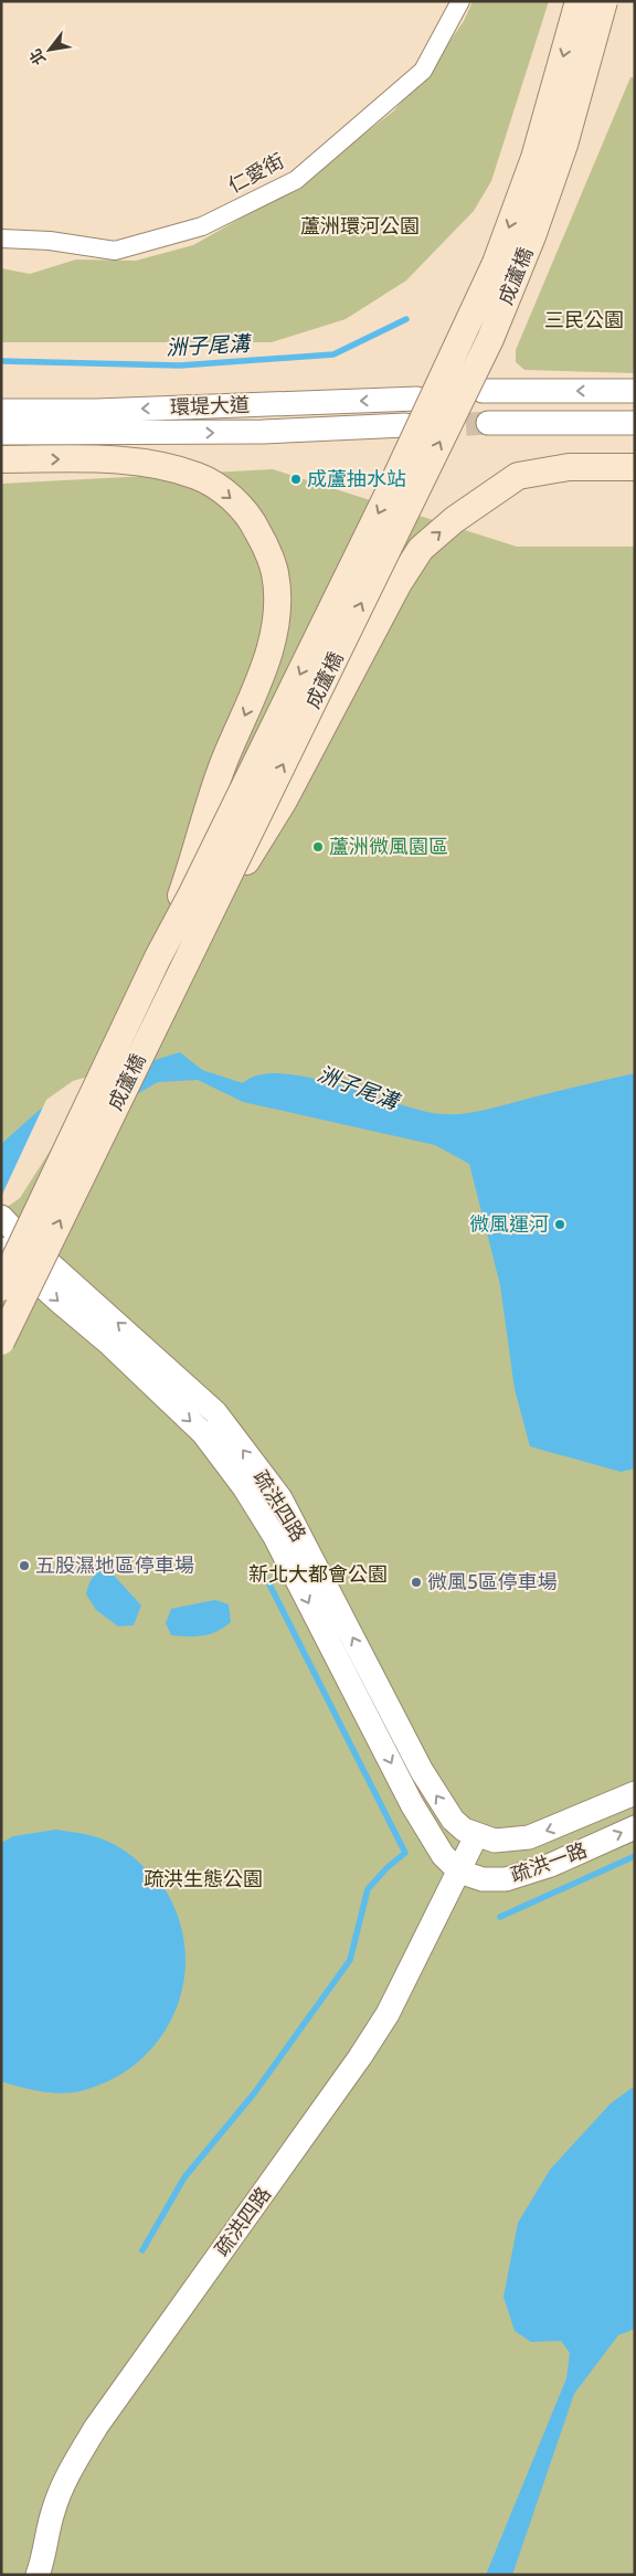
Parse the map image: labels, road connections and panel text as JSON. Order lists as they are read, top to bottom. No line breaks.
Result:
{"streets":{"main road":["成蘆橋"],"street":["仁愛街","環堤大道","疏洪四路","疏洪一路"]},"crossings":[["疏洪四路","疏洪一路"]],"water":["洲子尾溝"],"parks":["蘆洲環河公園","三民公園","新北大都會公園","疏洪生態公園"],"places":["成蘆抽水站","蘆洲微風園區","微風運河","五股濕地區停車場","微風5區停車場"],"north":"bottom left"}
